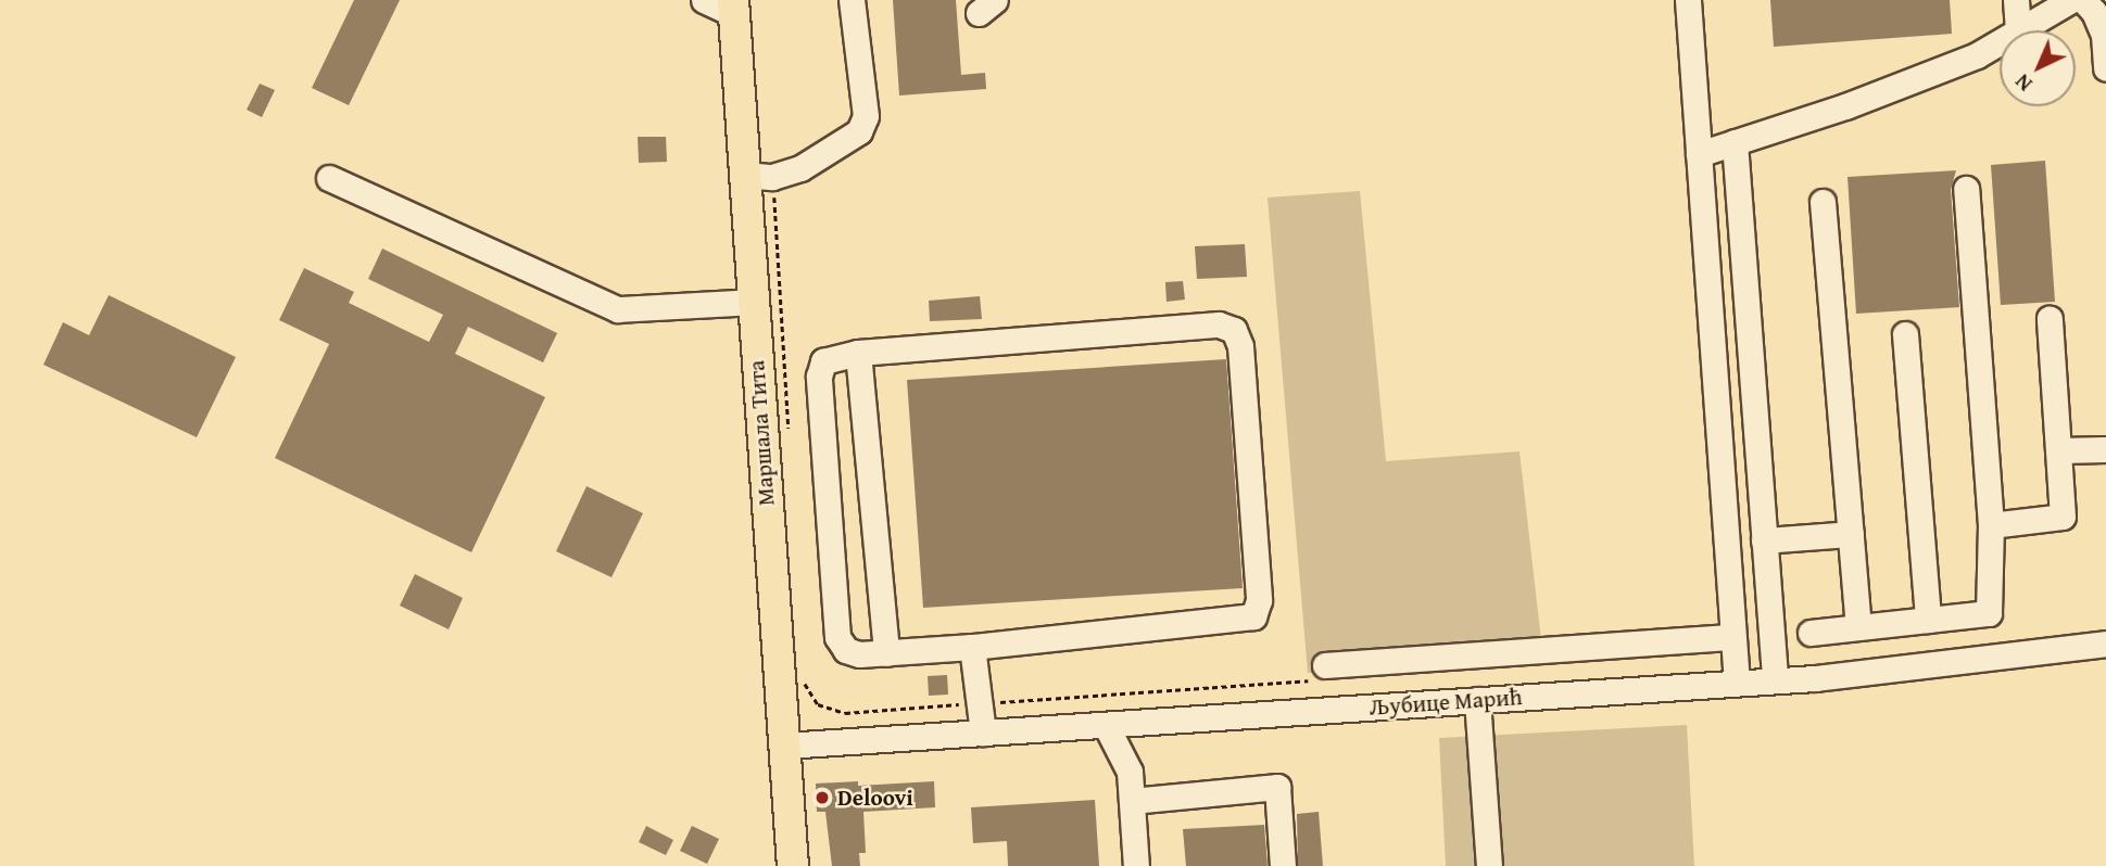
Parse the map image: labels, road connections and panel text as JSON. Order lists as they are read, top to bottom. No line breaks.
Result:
{"streets":{"main road":["Маршала Тита"],"street":["Љубице Марић"]},"crossings":[["Маршала Тита","Љубице Марић"]],"places":["Deloovi"],"north":"bottom left"}
